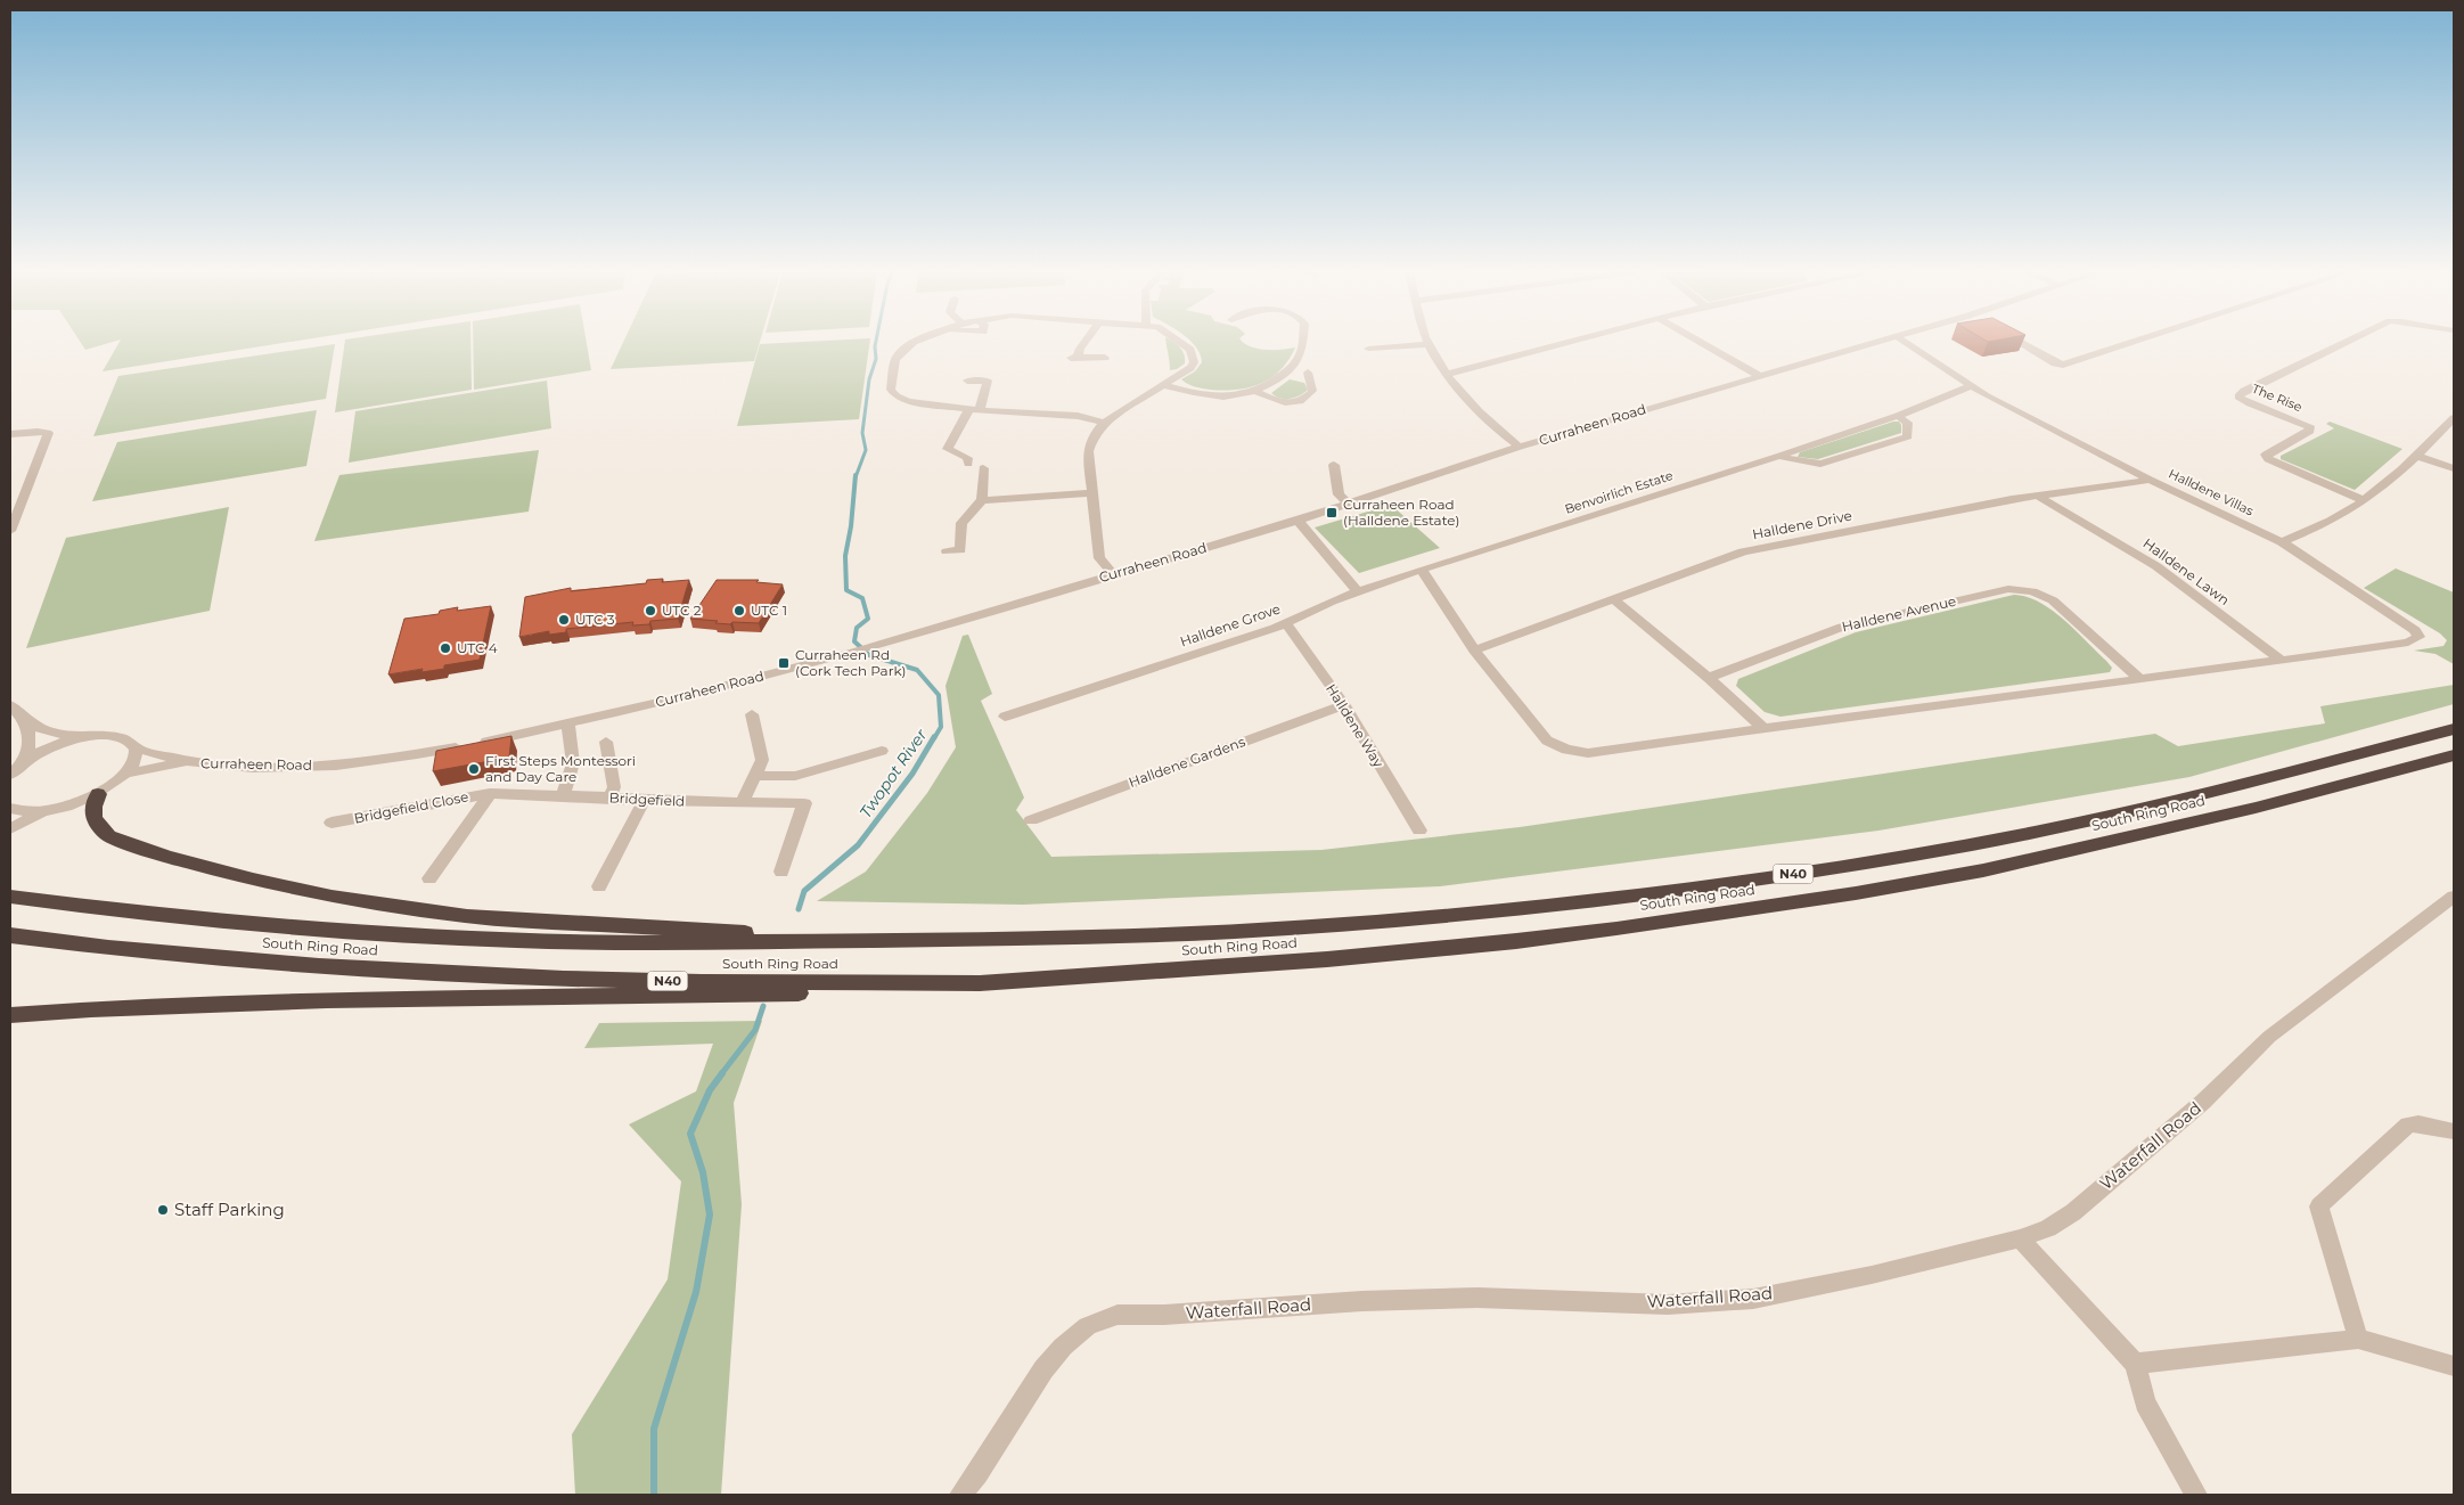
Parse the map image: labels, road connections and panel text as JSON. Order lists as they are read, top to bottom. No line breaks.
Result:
{"streets":{"highway":["South Ring Road","N40"],"street":["The Rise","Curraheen Road","Benvoirlich Estate","Halldene Villas","Halldene Drive","Halldene Lawn","Halldene Avenue","Halldene Grove","Halldene Way","Halldene Gardens","Bridgefield","Bridgefield Close","Waterfall Road"]},"crossings":[["Benvoirlich Estate","Halldene Villas"],["Benvoirlich Estate","Halldene Grove"],["Halldene Villas","Halldene Drive"],["Halldene Villas","Halldene Lawn"],["Halldene Drive","Halldene Lawn"],["Halldene Grove","Halldene Way"],["Halldene Way","Halldene Gardens"],["Bridgefield","Bridgefield Close"]],"water":["Twopot River"],"places":{"transit":["Curraheen Road (Halldene Estate)","Curraheen Rd (Cork Tech Park)"],"other":["UTC 2","UTC 1","UTC 3","UTC 4","First Steps Montessori and Day Care","Staff Parking"]}}
